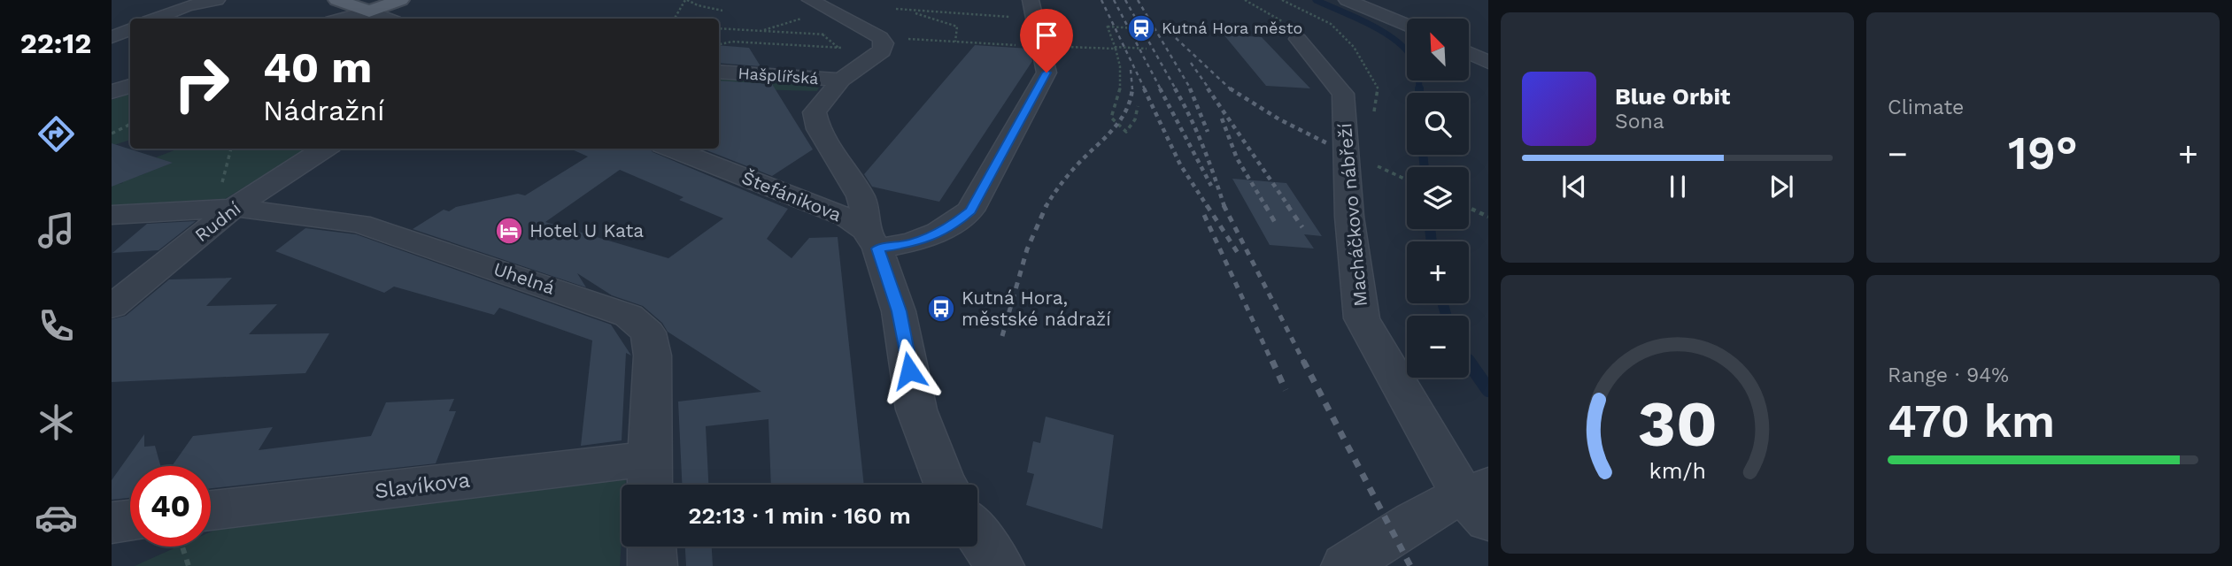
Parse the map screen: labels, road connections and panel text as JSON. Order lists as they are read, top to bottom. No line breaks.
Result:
{"streets":{"street":["Hašplířská","Štefánikova","Macháčkovo nábřeží","Rudní","Uhelná","Slavíkova"]},"crossings":[["Rudní","Uhelná"],["Uhelná","Slavíkova"]],"places":{"station":["Kutná Hora město"],"hotel":["Hotel U Kata"],"bus stop":["Kutná Hora, městské nádraží"]},"north":"top left","page":{"tabs":"22:12","tile":["Climate",["Range · 94%","470 km"]],"map_buttons":["+","−"],"turn":["40 m","Nádražní"],"song":["Blue Orbit","Sona"],"heat":["−","19°","+"],"limit":"40","trip":"22:13 · 1 min · 160 m","gauge":["30","km/h"]}}
